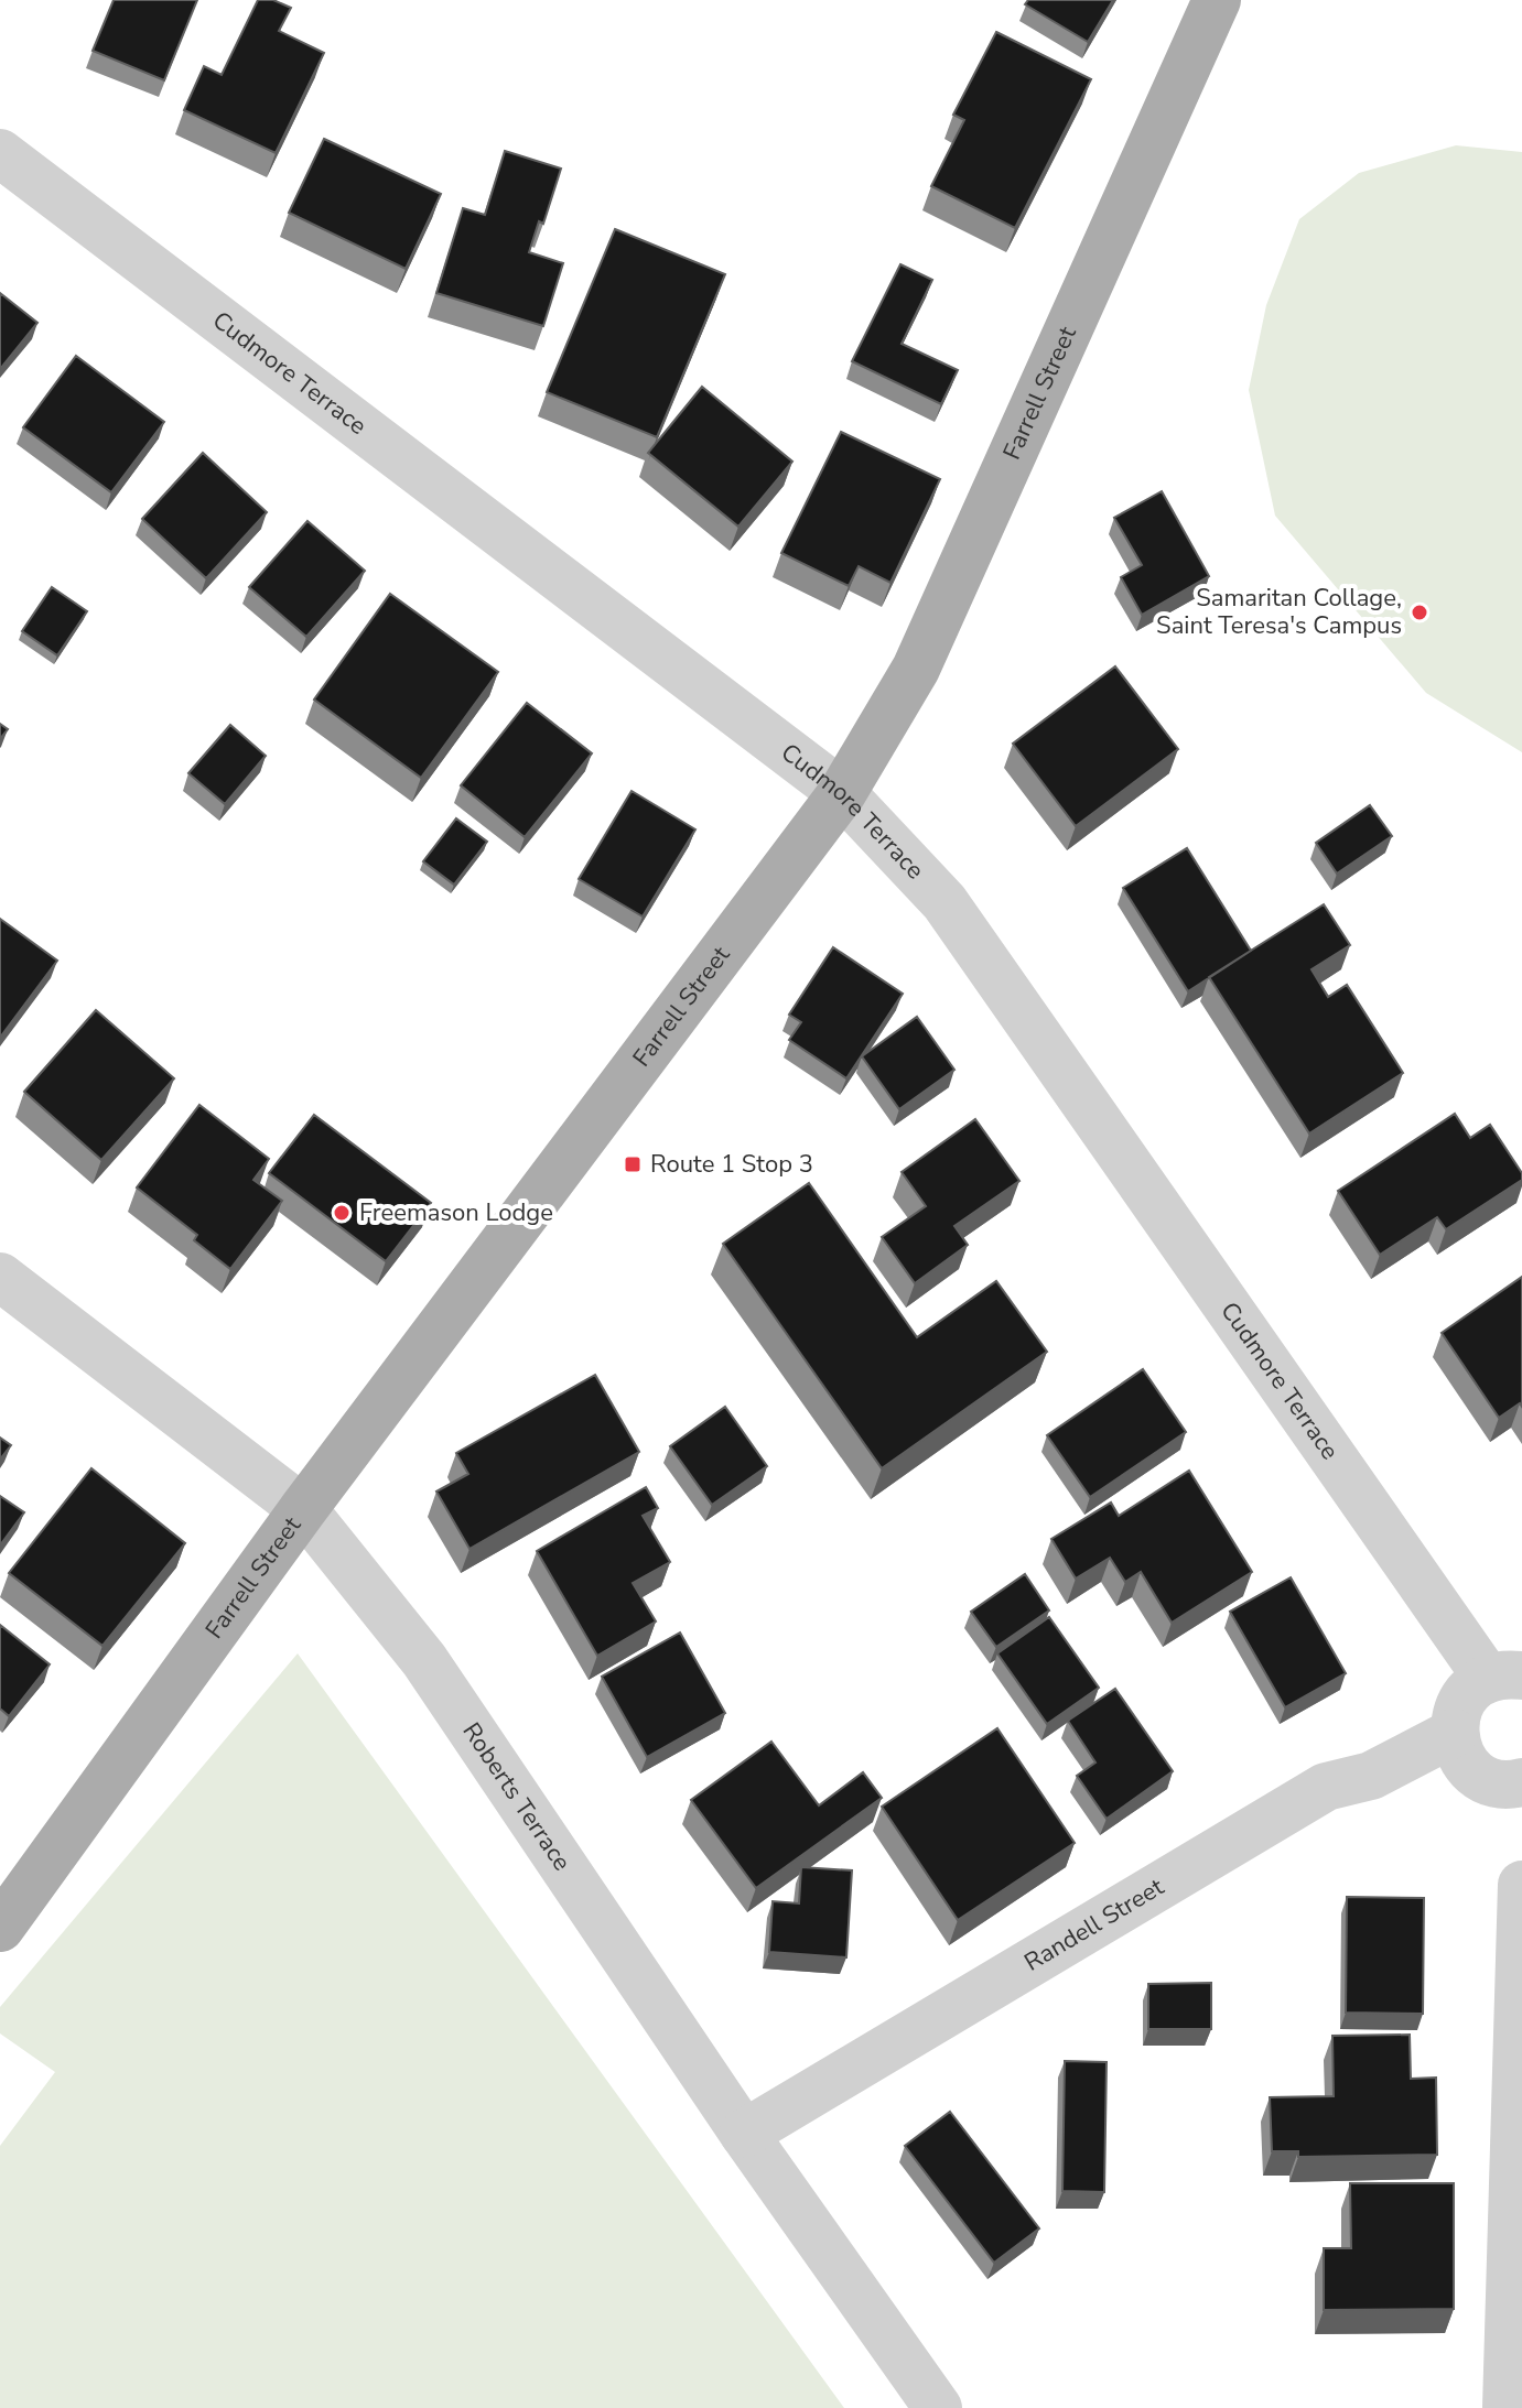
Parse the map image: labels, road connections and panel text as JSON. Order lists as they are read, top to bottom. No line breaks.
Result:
{"streets":{"main road":["Farrell Street"],"street":["Cudmore Terrace","Roberts Terrace","Randell Street"]},"crossings":[["Cudmore Terrace","Farrell Street"],["Farrell Street","Roberts Terrace"],["Roberts Terrace","Randell Street"]],"places":{"other":["Samaritan Collage, Saint Teresa's Campus","Freemason Lodge"],"transit":["Route 1 Stop 3"]}}
